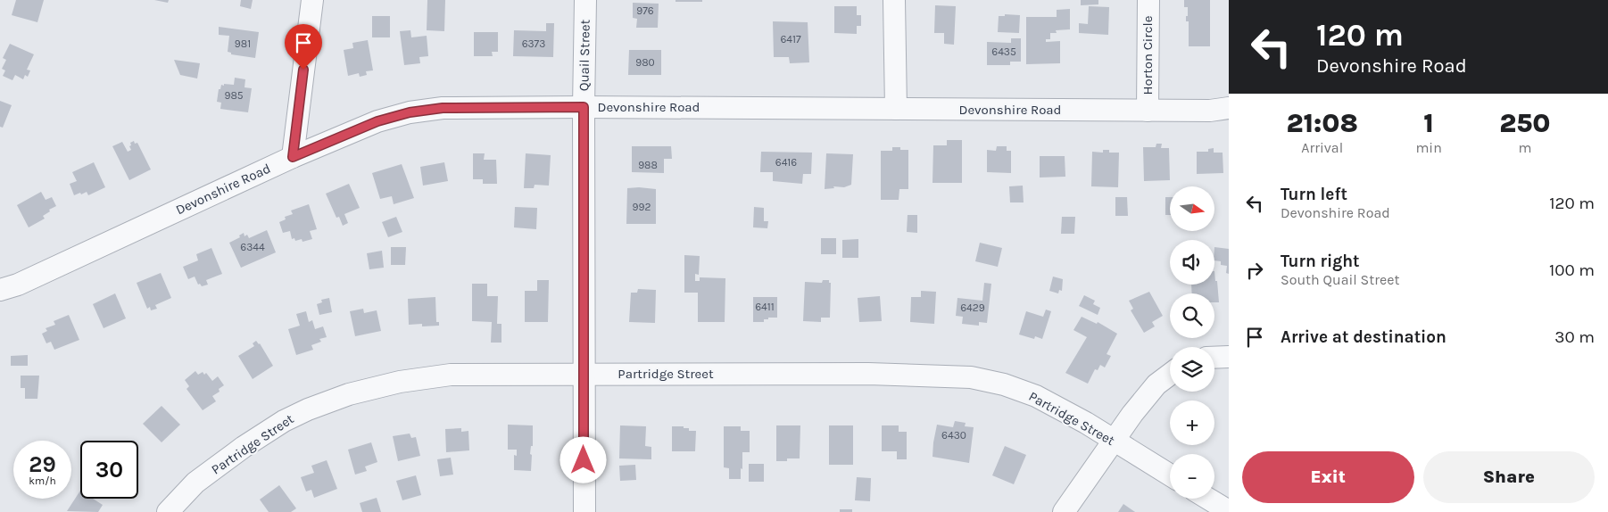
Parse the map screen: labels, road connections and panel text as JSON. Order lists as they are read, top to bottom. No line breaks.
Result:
{"streets":{"street":["Quail Street","Horton Circle","Devonshire Road","Partridge Street"]},"crossings":[["Quail Street","Devonshire Road"],["Quail Street","Partridge Street"],["Horton Circle","Devonshire Road"]],"house_numbers":["976","6417","981","6373","6435","980","985","6416","988","992","6344","6411","6429","6430"],"north":"right","page":{"turn":["120 m","Devonshire Road"],"eta":["21:08","Arrival","1","min","250","m"],"list":[{"name":"Turn left","note":"Devonshire Road","value":"120 m"},{"name":"Turn right","note":"South Quail Street","value":"100 m"},{"name":"Arrive at destination","value":"30 m"}],"map_buttons":["+","−"],"speed":"29 km/h","limit":"30","buttons":["Exit","Share"]}}
